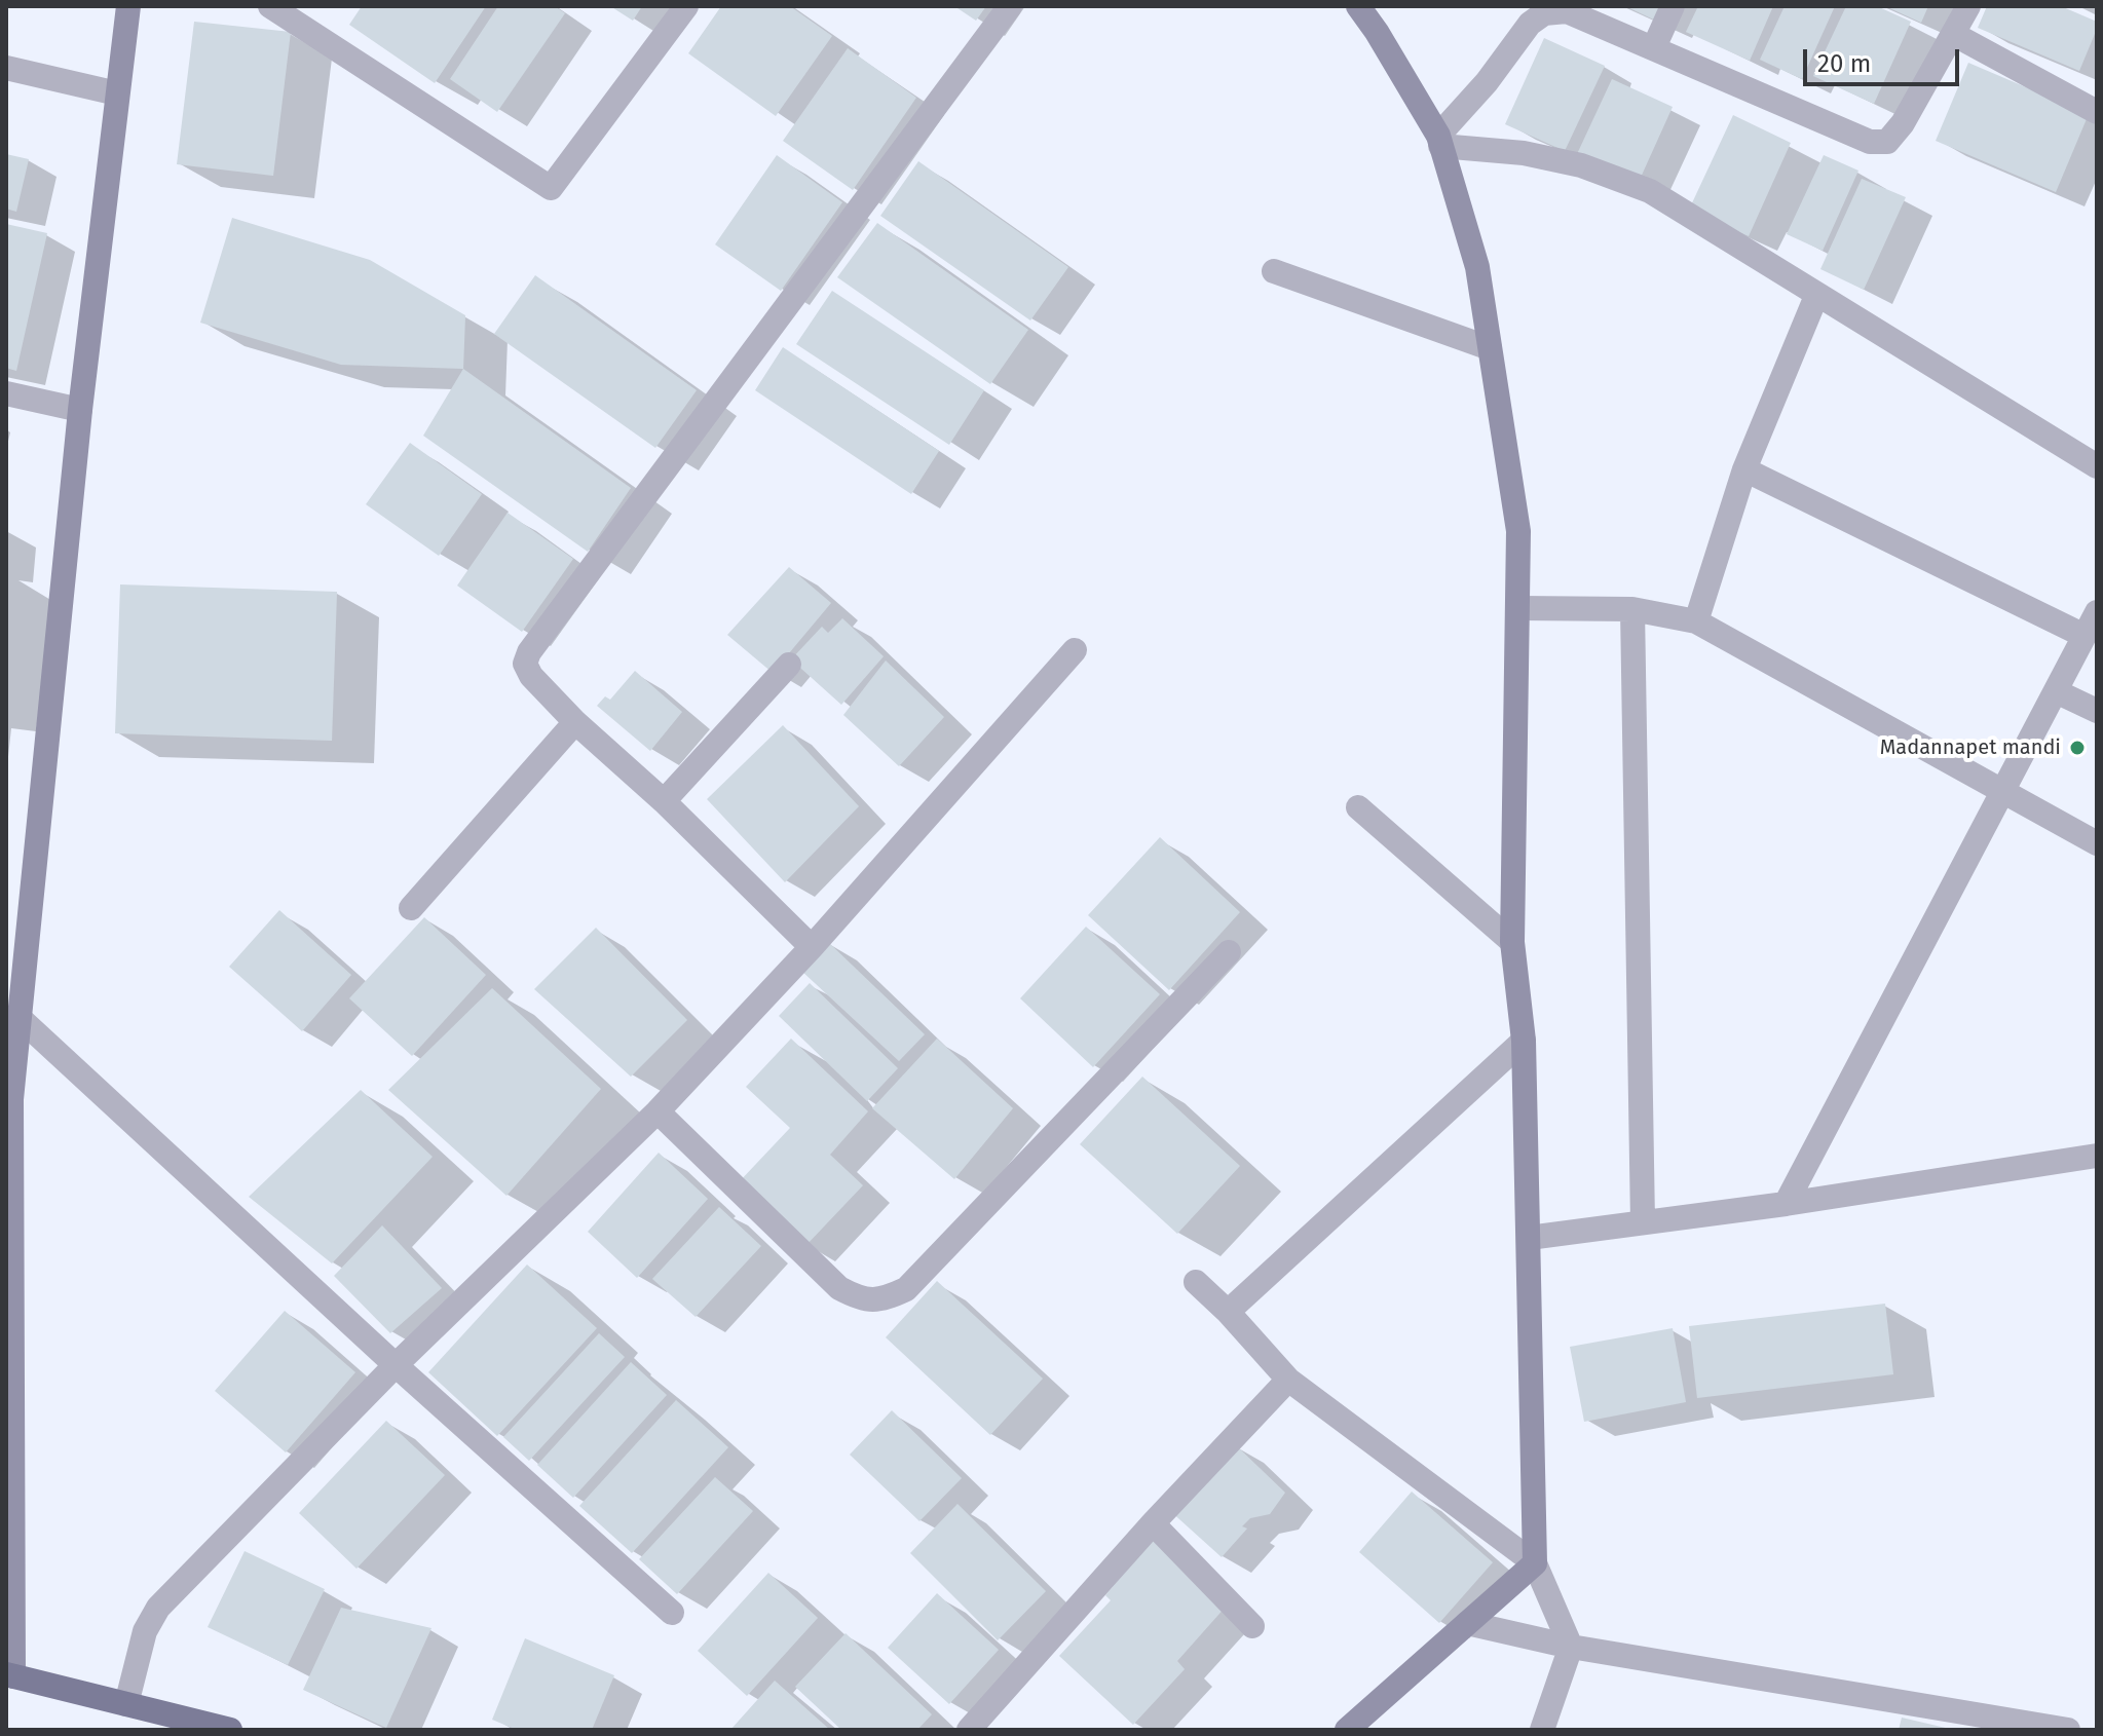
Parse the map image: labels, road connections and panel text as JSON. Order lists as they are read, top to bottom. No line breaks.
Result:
{"places":["Madannapet mandi"],"scale_bar":"20 m"}
